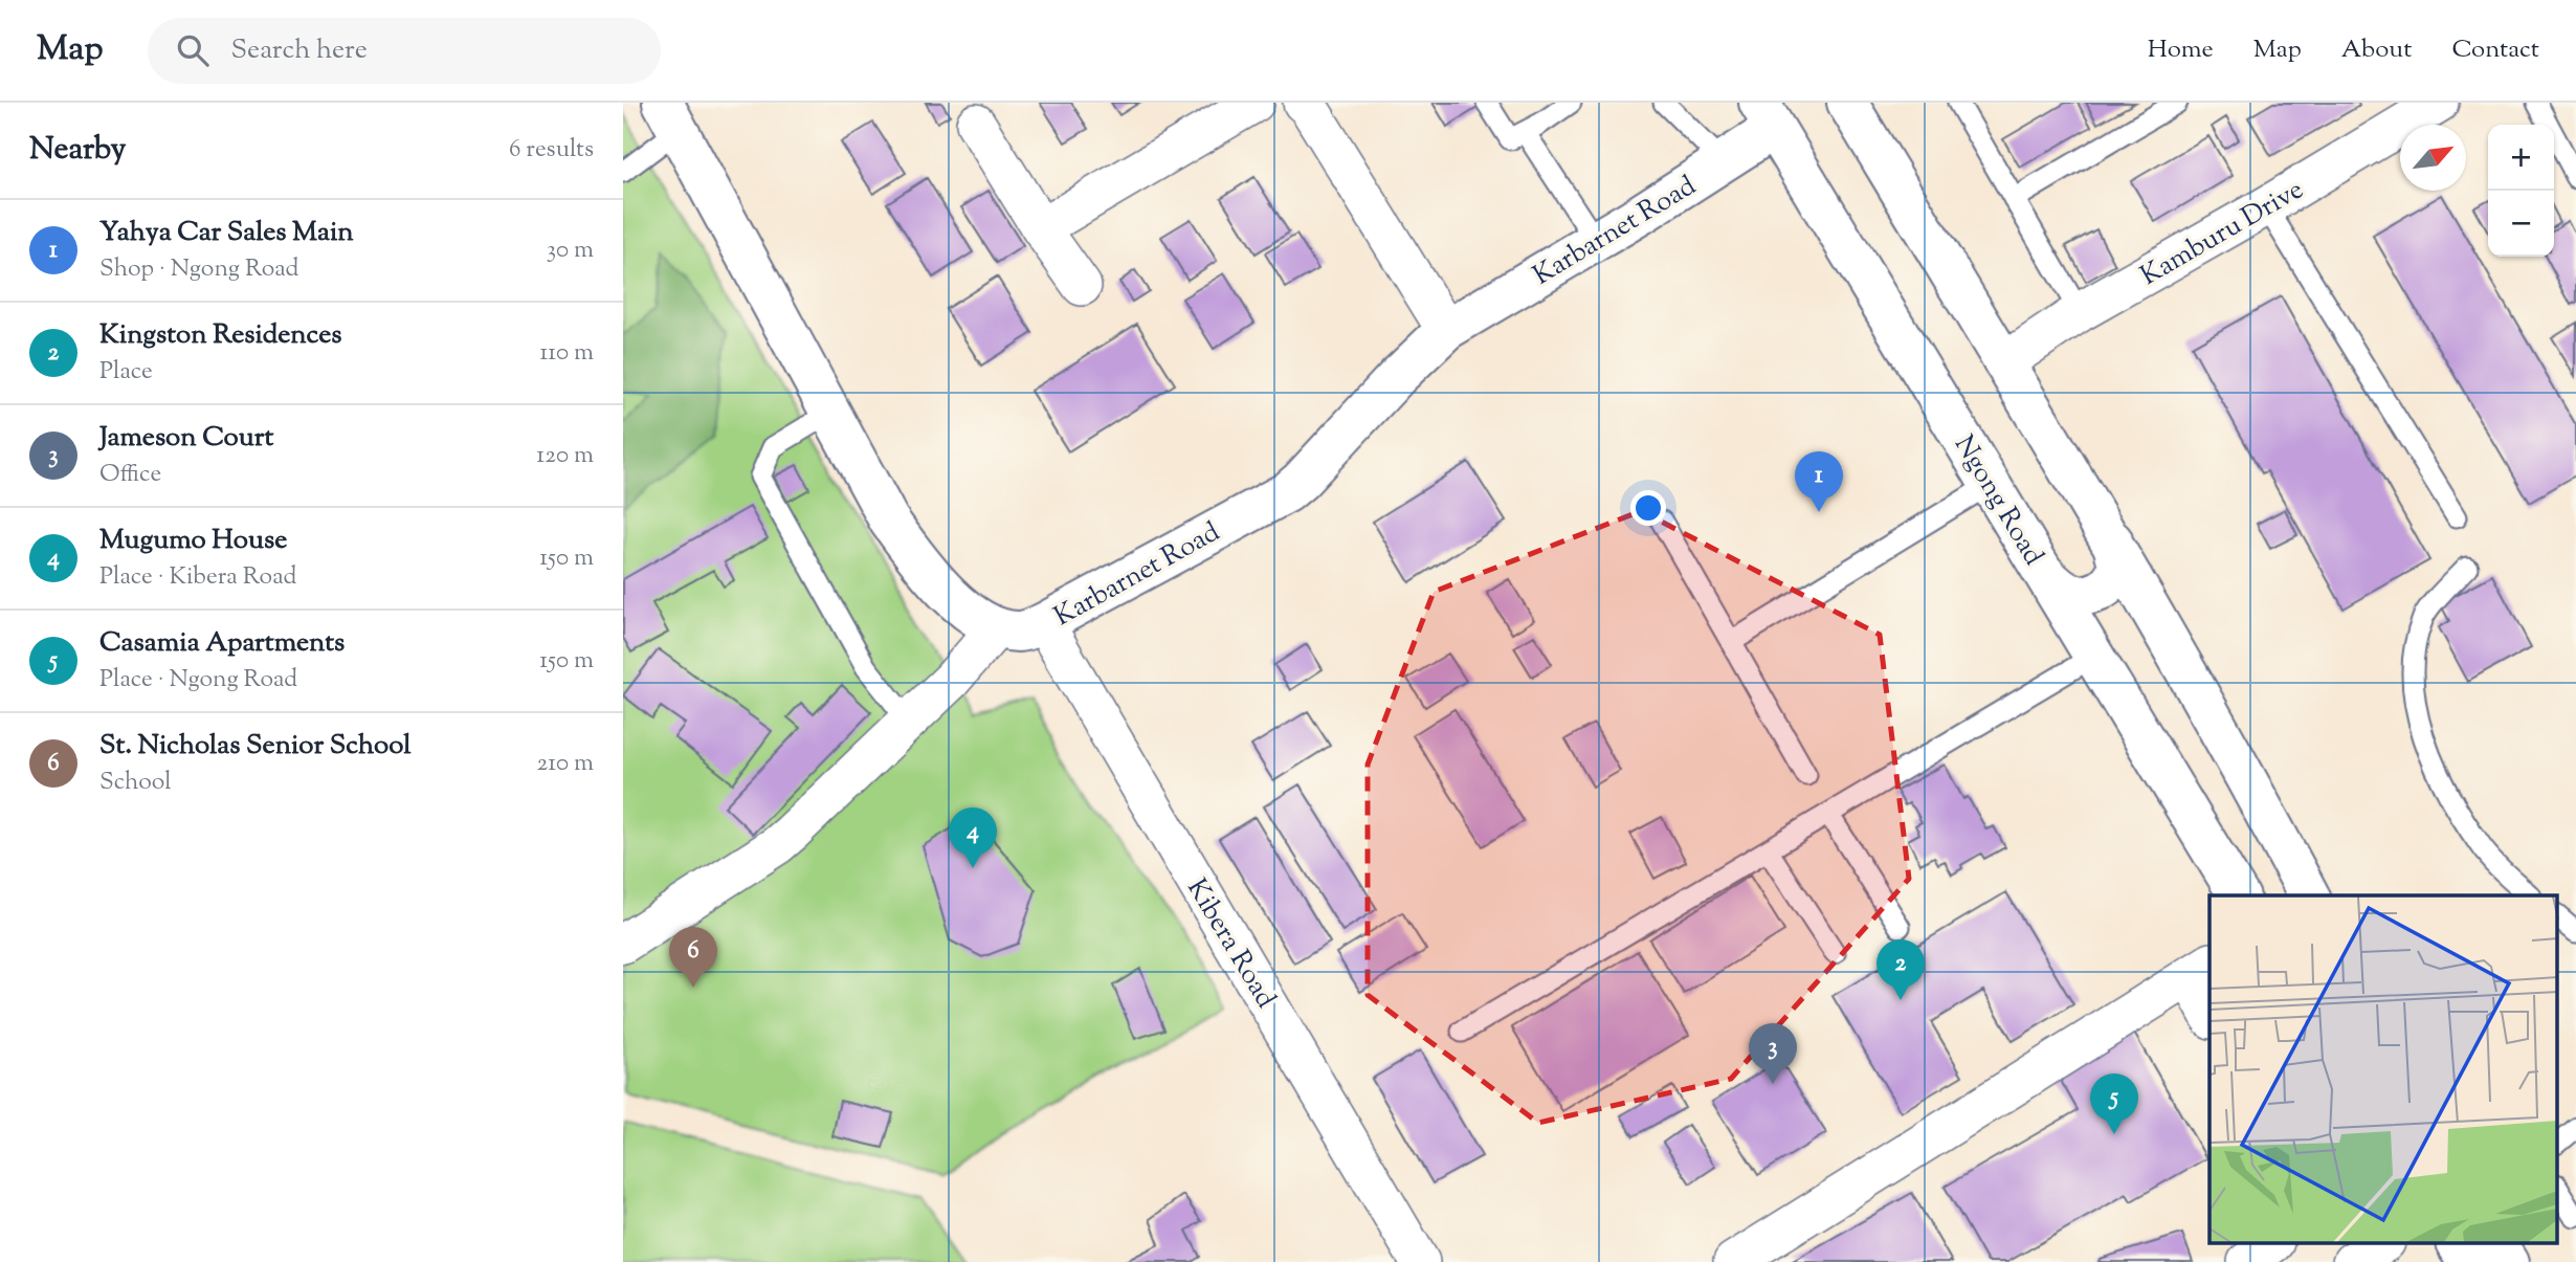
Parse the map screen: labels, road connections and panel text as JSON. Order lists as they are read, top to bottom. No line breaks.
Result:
{"streets":{"main road":["Karbarnet Road","Ngong Road"],"street":["Kamburu Drive","Kibera Road"]},"crossings":[["Karbarnet Road","Ngong Road"],["Karbarnet Road","Kibera Road"]],"north":"top right","page":{"header":"Map","search":"Search here","nav":["Home","Map","About","Contact"],"heading":["Nearby","6 results"],"map_buttons":["+","−"],"list":[{"mark":"1","name":"Yahya Car Sales Main","note":"Shop · Ngong Road","value":"30 m"},{"mark":"2","name":"Kingston Residences","note":"Place","value":"110 m"},{"mark":"3","name":"Jameson Court","note":"Office","value":"120 m"},{"mark":"4","name":"Mugumo House","note":"Place · Kibera Road","value":"150 m"},{"mark":"5","name":"Casamia Apartments","note":"Place · Ngong Road","value":"150 m"},{"mark":"6","name":"St. Nicholas Senior School","note":"School","value":"210 m"}],"pins":["1","4","6","2","3","5"]}}
